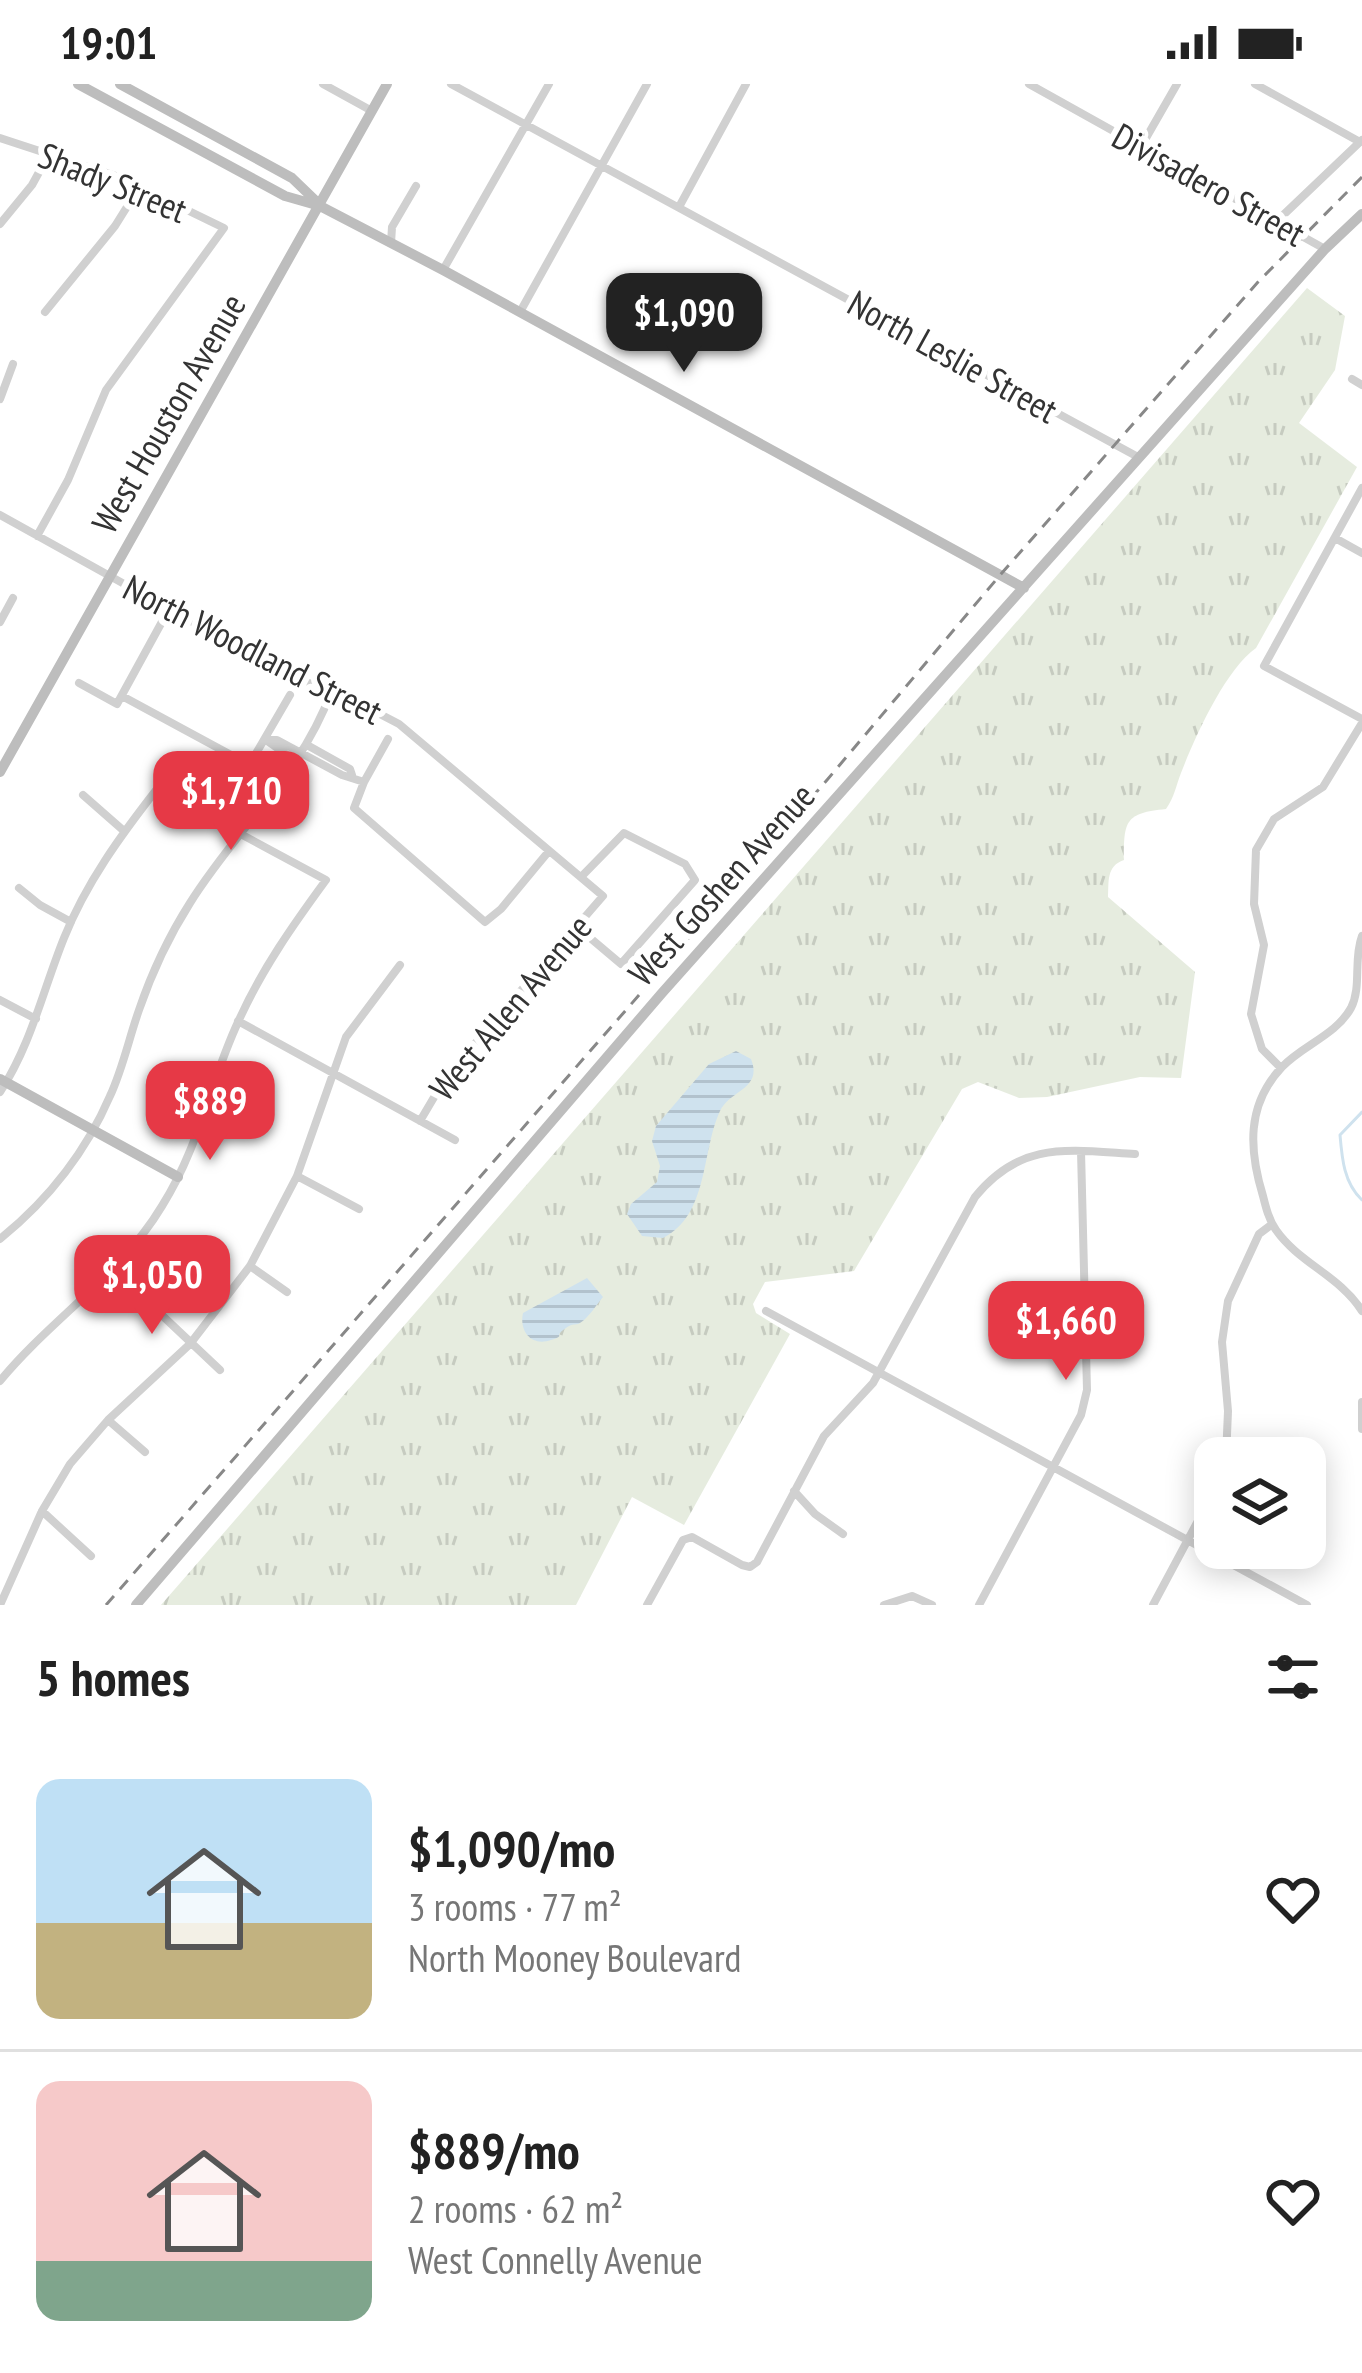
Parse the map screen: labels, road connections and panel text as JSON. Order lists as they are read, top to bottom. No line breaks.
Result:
{"streets":{"main road":["West Houston Avenue","West Goshen Avenue"],"street":["Shady Street","Divisadero Street","North Leslie Street","North Woodland Street","West Allen Avenue"]},"crossings":[["Shady Street","North Woodland Street"],["Divisadero Street","West Goshen Avenue"],["North Leslie Street","West Goshen Avenue"],["West Houston Avenue","North Woodland Street"],["North Woodland Street","West Allen Avenue"]],"page":{"status":"19:01","price":["$1,090","$1,710","$889","$1,050","$1,660"],"heading":"5 homes","list":[{"name":"$1,090/mo","note":"3 rooms · 77 m² · North Mooney Boulevard"},{"name":"$889/mo","note":"2 rooms · 62 m² · West Connelly Avenue"}]}}
